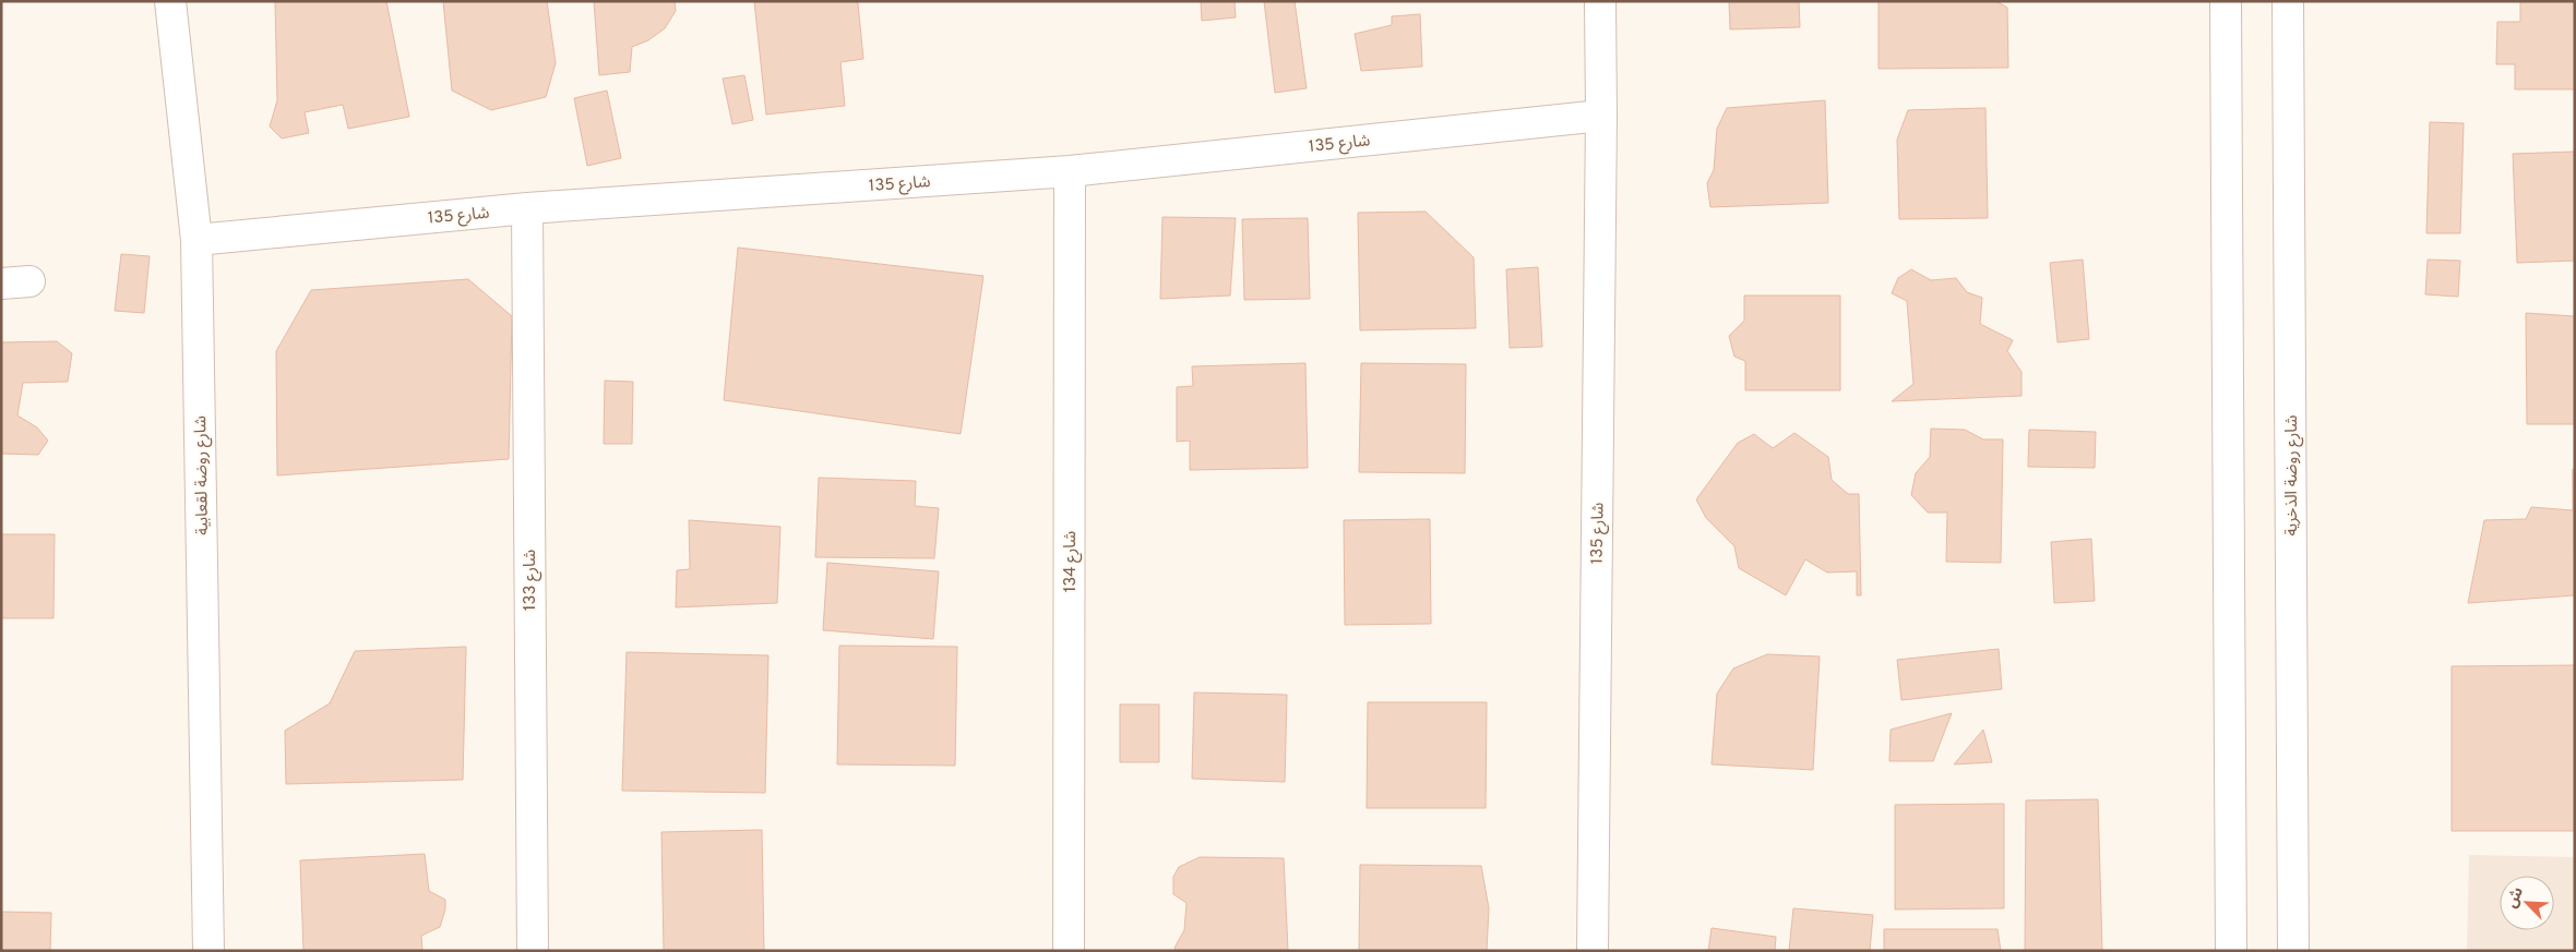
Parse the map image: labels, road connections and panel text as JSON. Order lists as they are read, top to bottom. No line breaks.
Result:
{"streets":{"street":["شارع 135","شارع روضة لقعابية","شارع روضة الذخرية","شارع 134","شارع 133"]},"crossings":[["شارع 135","شارع روضة لقعابية"],["شارع 135","شارع 134"],["شارع 135","شارع 133"]],"north":"top left"}
